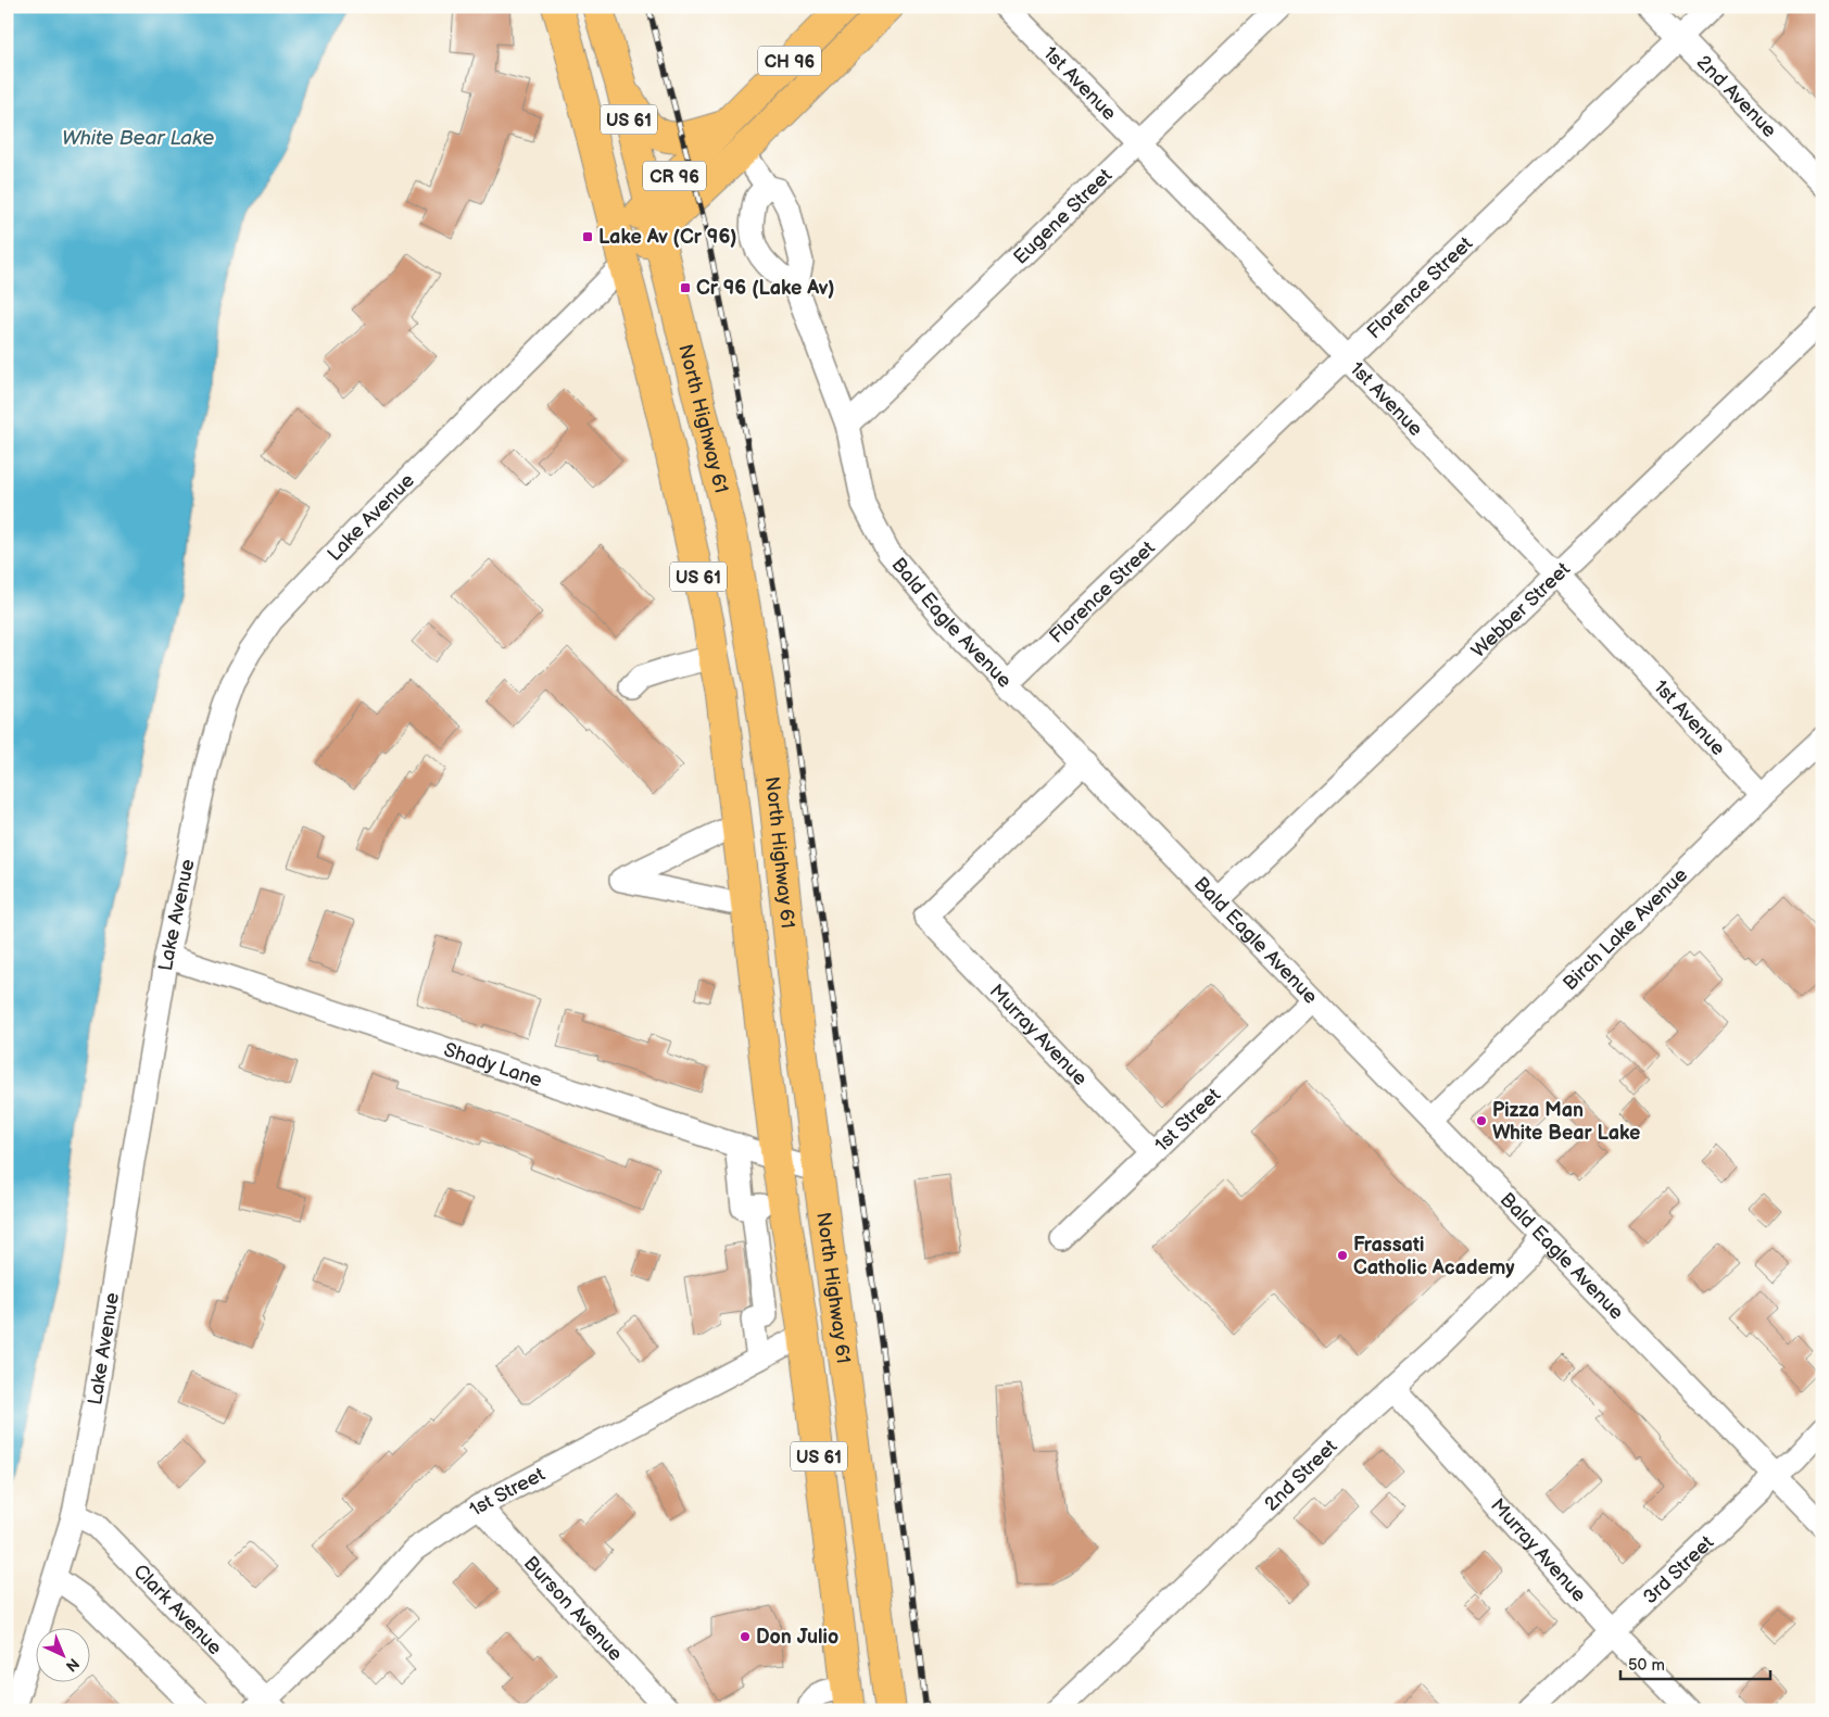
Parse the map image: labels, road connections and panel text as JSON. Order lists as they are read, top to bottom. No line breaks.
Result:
{"streets":{"main road":["CH 96","US 61","CR 96","North Highway 61"],"street":["1st Avenue","2nd Avenue","Eugene Street","Florence Street","Lake Avenue","Webber Street","Bald Eagle Avenue","Birch Lake Avenue","Murray Avenue","Shady Lane","1st Street","2nd Street","3rd Street","Burson Avenue","Clark Avenue"]},"crossings":[["CH 96","CR 96"],["CH 96","North Highway 61"],["CH 96","Lake Avenue"],["1st Avenue","Eugene Street"],["1st Avenue","Florence Street"],["1st Avenue","Webber Street"],["1st Avenue","Birch Lake Avenue"],["2nd Avenue","Florence Street"],["CR 96","North Highway 61"],["CR 96","Lake Avenue"],["Eugene Street","Bald Eagle Avenue"],["Florence Street","Bald Eagle Avenue"],["North Highway 61","Lake Avenue"],["North Highway 61","Shady Lane"],["North Highway 61","1st Street"],["Lake Avenue","Shady Lane"],["Lake Avenue","Clark Avenue"],["Webber Street","Bald Eagle Avenue"],["Bald Eagle Avenue","Birch Lake Avenue"],["Bald Eagle Avenue","Murray Avenue"],["Bald Eagle Avenue","1st Street"],["Bald Eagle Avenue","2nd Street"],["Bald Eagle Avenue","3rd Street"],["Murray Avenue","1st Street"],["Murray Avenue","2nd Street"],["Murray Avenue","3rd Street"],["1st Street","Burson Avenue"],["1st Street","Clark Avenue"]],"water":["White Bear Lake"],"places":{"transit":["Lake Av (Cr 96)","Cr 96 (Lake Av)"],"other":["Pizza Man White Bear Lake","Frassati Catholic Academy","Don Julio"]},"scale_bar":"50 m","north":"bottom right"}
